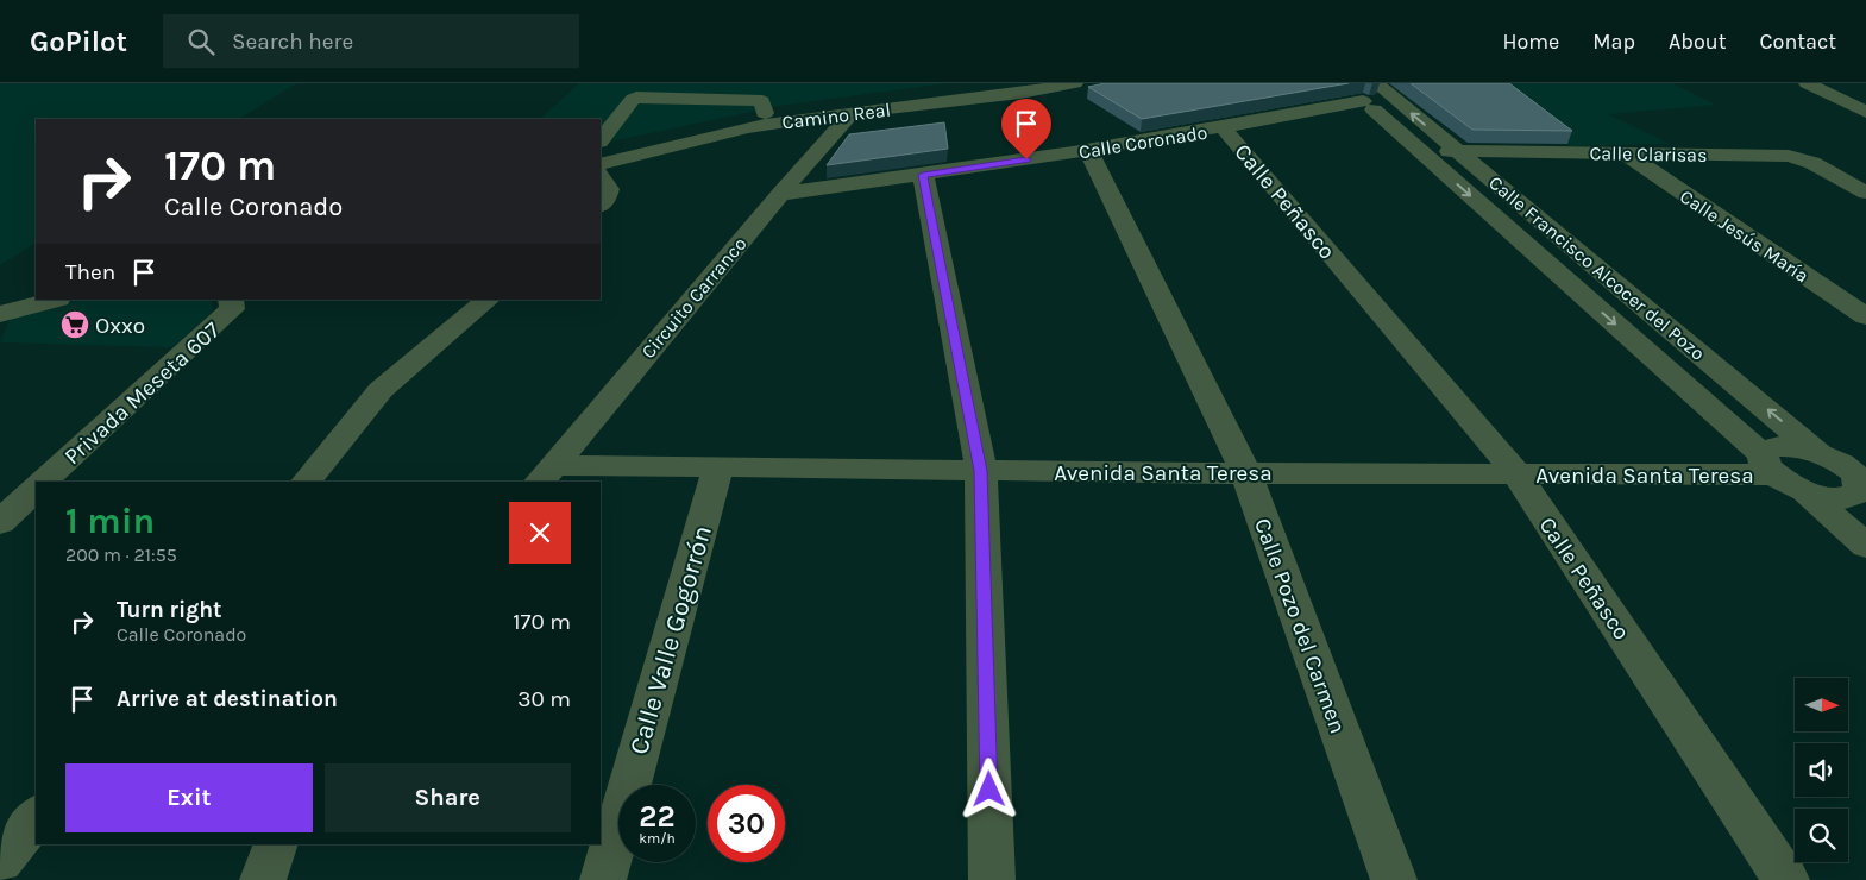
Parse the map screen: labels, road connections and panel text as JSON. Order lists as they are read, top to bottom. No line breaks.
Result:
{"streets":{"street":["Camino Real","Calle Coronado","Calle Clarisas","Calle Peñasco","Calle Jesús María","Calle Francisco Alcocer del Pozo","Circuito Carranco","Privada Meseta 607","Avenida Santa Teresa","Calle Pozo del Carmen","Calle Valle Gogorrón"]},"crossings":[["Camino Real","Circuito Carranco"],["Calle Coronado","Calle Peñasco"],["Calle Coronado","Calle Francisco Alcocer del Pozo"],["Calle Coronado","Circuito Carranco"],["Calle Coronado","Calle Pozo del Carmen"],["Calle Clarisas","Calle Jesús María"],["Calle Clarisas","Calle Francisco Alcocer del Pozo"],["Calle Peñasco","Avenida Santa Teresa"],["Calle Francisco Alcocer del Pozo","Avenida Santa Teresa"],["Circuito Carranco","Avenida Santa Teresa"],["Avenida Santa Teresa","Calle Pozo del Carmen"],["Avenida Santa Teresa","Calle Valle Gogorrón"]],"places":{"supermarket":["Oxxo"]},"north":"right","page":{"header":"GoPilot","search":"Search here","nav":["Home","Map","About","Contact"],"turn":["170 m","Calle Coronado"],"then":"Then","heading":["1 min","200 m · 21:55"],"list":[{"name":"Turn right","note":"Calle Coronado","value":"170 m"},{"name":"Arrive at destination","value":"30 m"}],"buttons":["Exit","Share"],"speed":"22 km/h","limit":"30"}}
